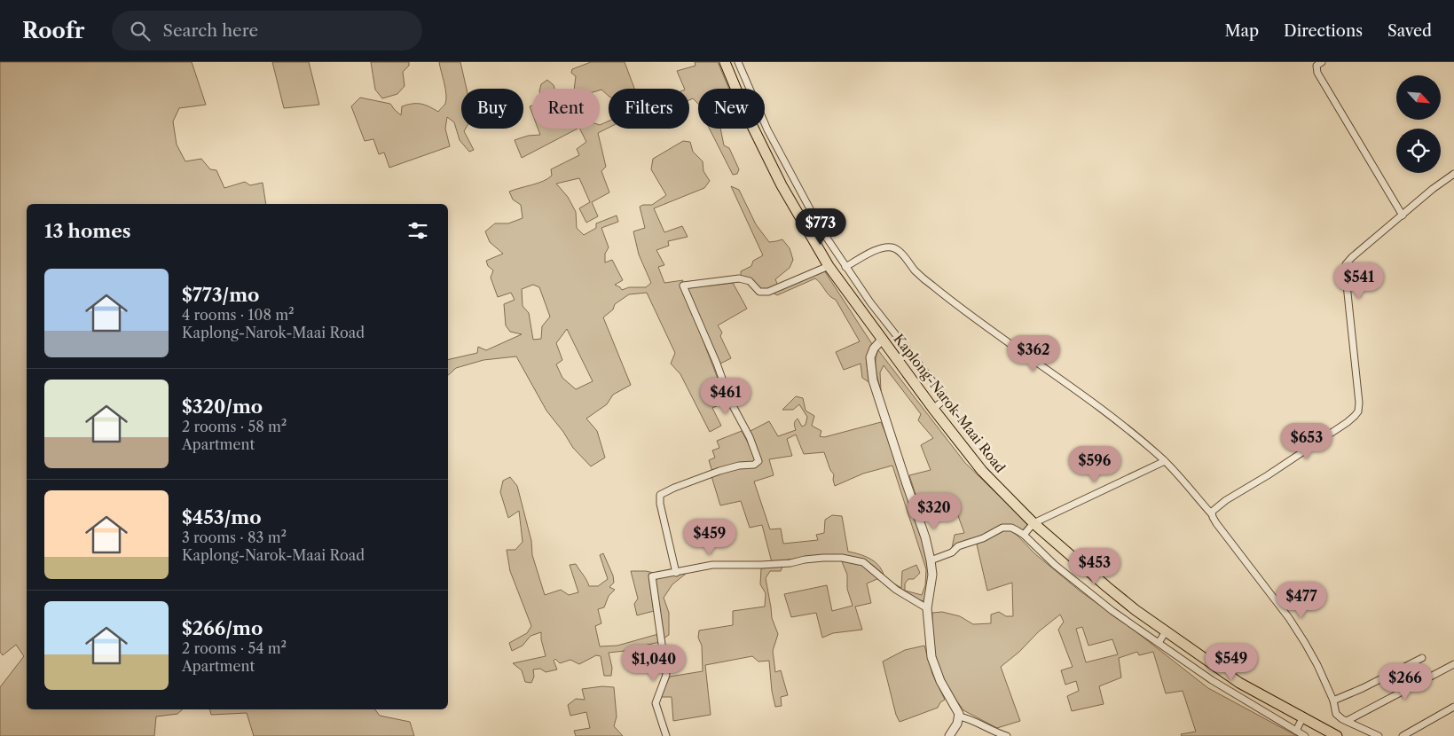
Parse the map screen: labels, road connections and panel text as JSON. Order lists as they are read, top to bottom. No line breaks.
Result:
{"streets":{"highway":["Kaplong-Narok-Maai Road"]},"north":"bottom right","page":{"header":"Roofr","search":"Search here","nav":["Map","Directions","Saved"],"chip":["Buy","Rent","Filters","New"],"heading":"13 homes","price":["$773","$541","$362","$461","$653","$596","$320","$459","$453","$477","$549","$1,040","$266"],"list":[{"name":"$773/mo","note":"4 rooms · 108 m² · Kaplong-Narok-Maai Road"},{"name":"$320/mo","note":"2 rooms · 58 m² · Apartment"},{"name":"$453/mo","note":"3 rooms · 83 m² · Kaplong-Narok-Maai Road"},{"name":"$266/mo","note":"2 rooms · 54 m² · Apartment"}]}}
